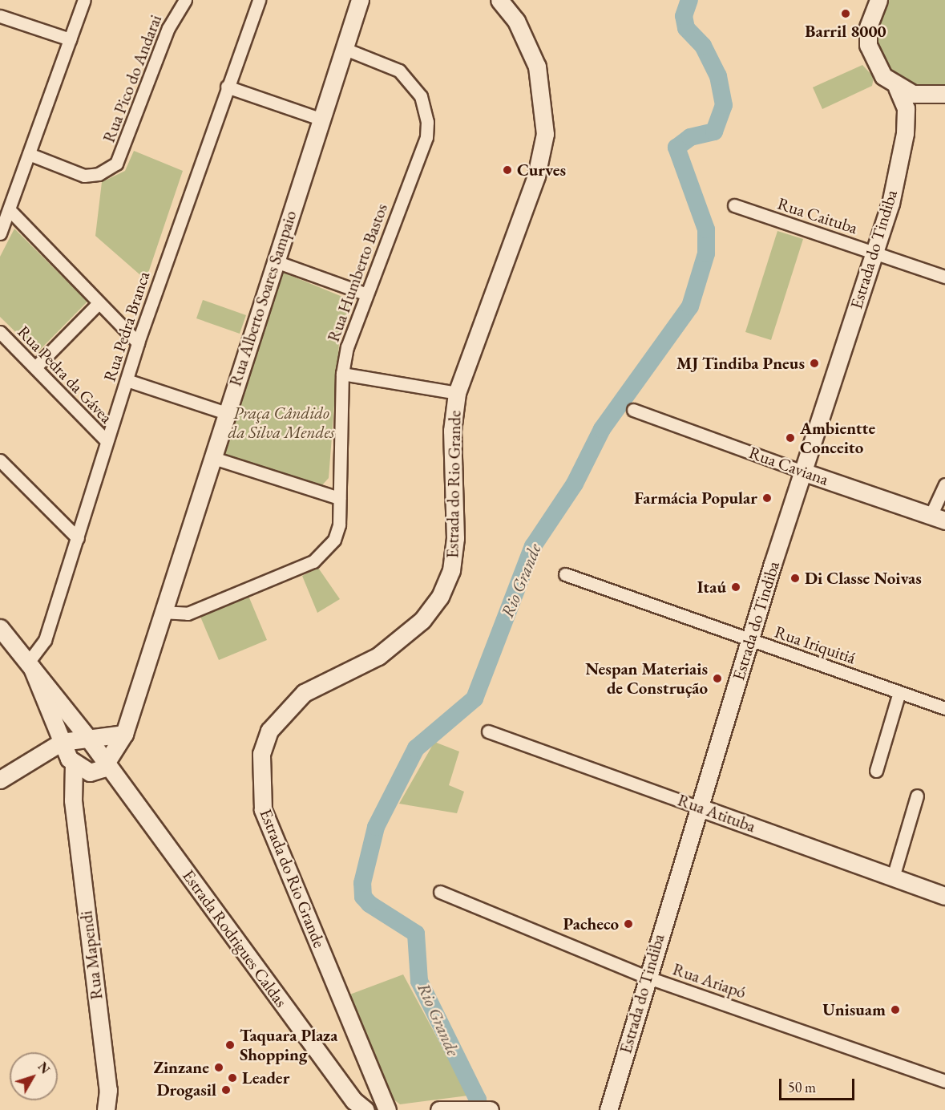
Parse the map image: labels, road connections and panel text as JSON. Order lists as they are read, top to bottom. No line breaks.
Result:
{"streets":{"street":["Rua Pico do Andarai","Rua Caituba","Estrada do Tindiba","Rua Humberto Bastos","Rua Alberto Soares Sampaio","Rua Pedra Branca","Rua Pedra da Gávea","Rua Caviana","Estrada do Rio Grande","Rua Iriquitiá","Rua Atituba","Estrada Rodrigues Caldas","Rua Mapendi","Rua Ariapó"]},"crossings":[["Rua Caituba","Estrada do Tindiba"],["Estrada do Tindiba","Rua Caviana"],["Estrada do Tindiba","Rua Iriquitiá"],["Estrada do Tindiba","Rua Atituba"],["Estrada do Tindiba","Rua Ariapó"],["Rua Humberto Bastos","Rua Alberto Soares Sampaio"],["Rua Alberto Soares Sampaio","Estrada Rodrigues Caldas"],["Rua Pedra Branca","Rua Pedra da Gávea"],["Rua Pedra Branca","Estrada Rodrigues Caldas"],["Estrada Rodrigues Caldas","Rua Mapendi"]],"water":["Rio Grande"],"parks":["Praça Cândido da Silva Mendes"],"places":["Barril 8000","Curves","MJ Tindiba Pneus","Ambientte Conceito","Farmácia Popular","Di Classe Noivas","Itaú","Nespan Materiais de Construção","Pacheco","Unisuam","Taquara Plaza Shopping","Zinzane","Leader","Drogasil"],"scale_bar":"50 m","north":"top right"}
